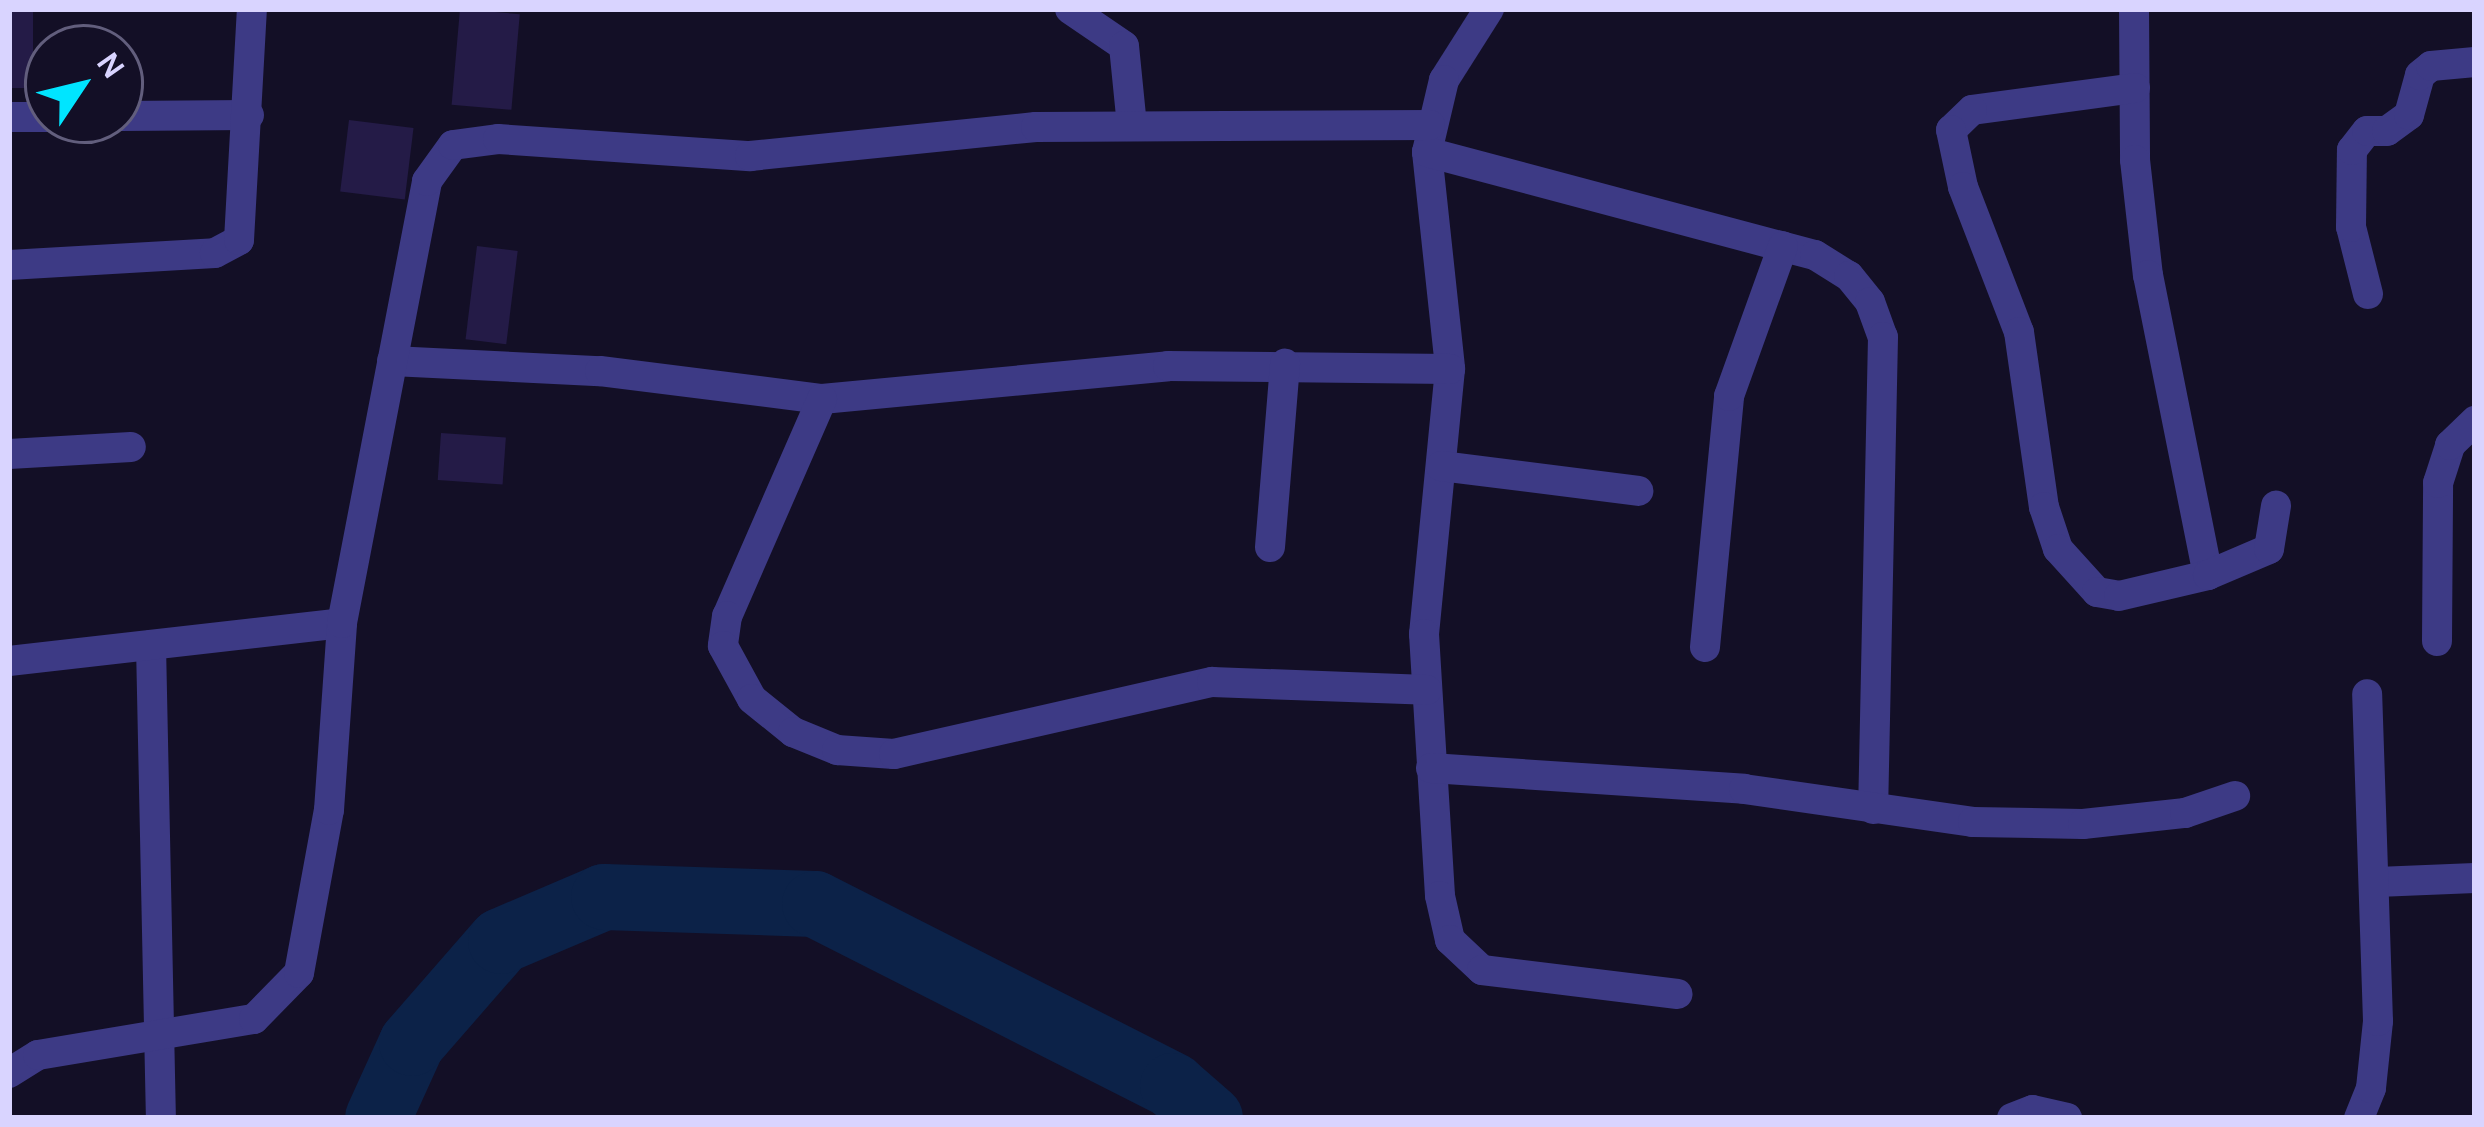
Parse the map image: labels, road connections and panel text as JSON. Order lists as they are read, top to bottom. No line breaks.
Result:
{"north":"top right"}
